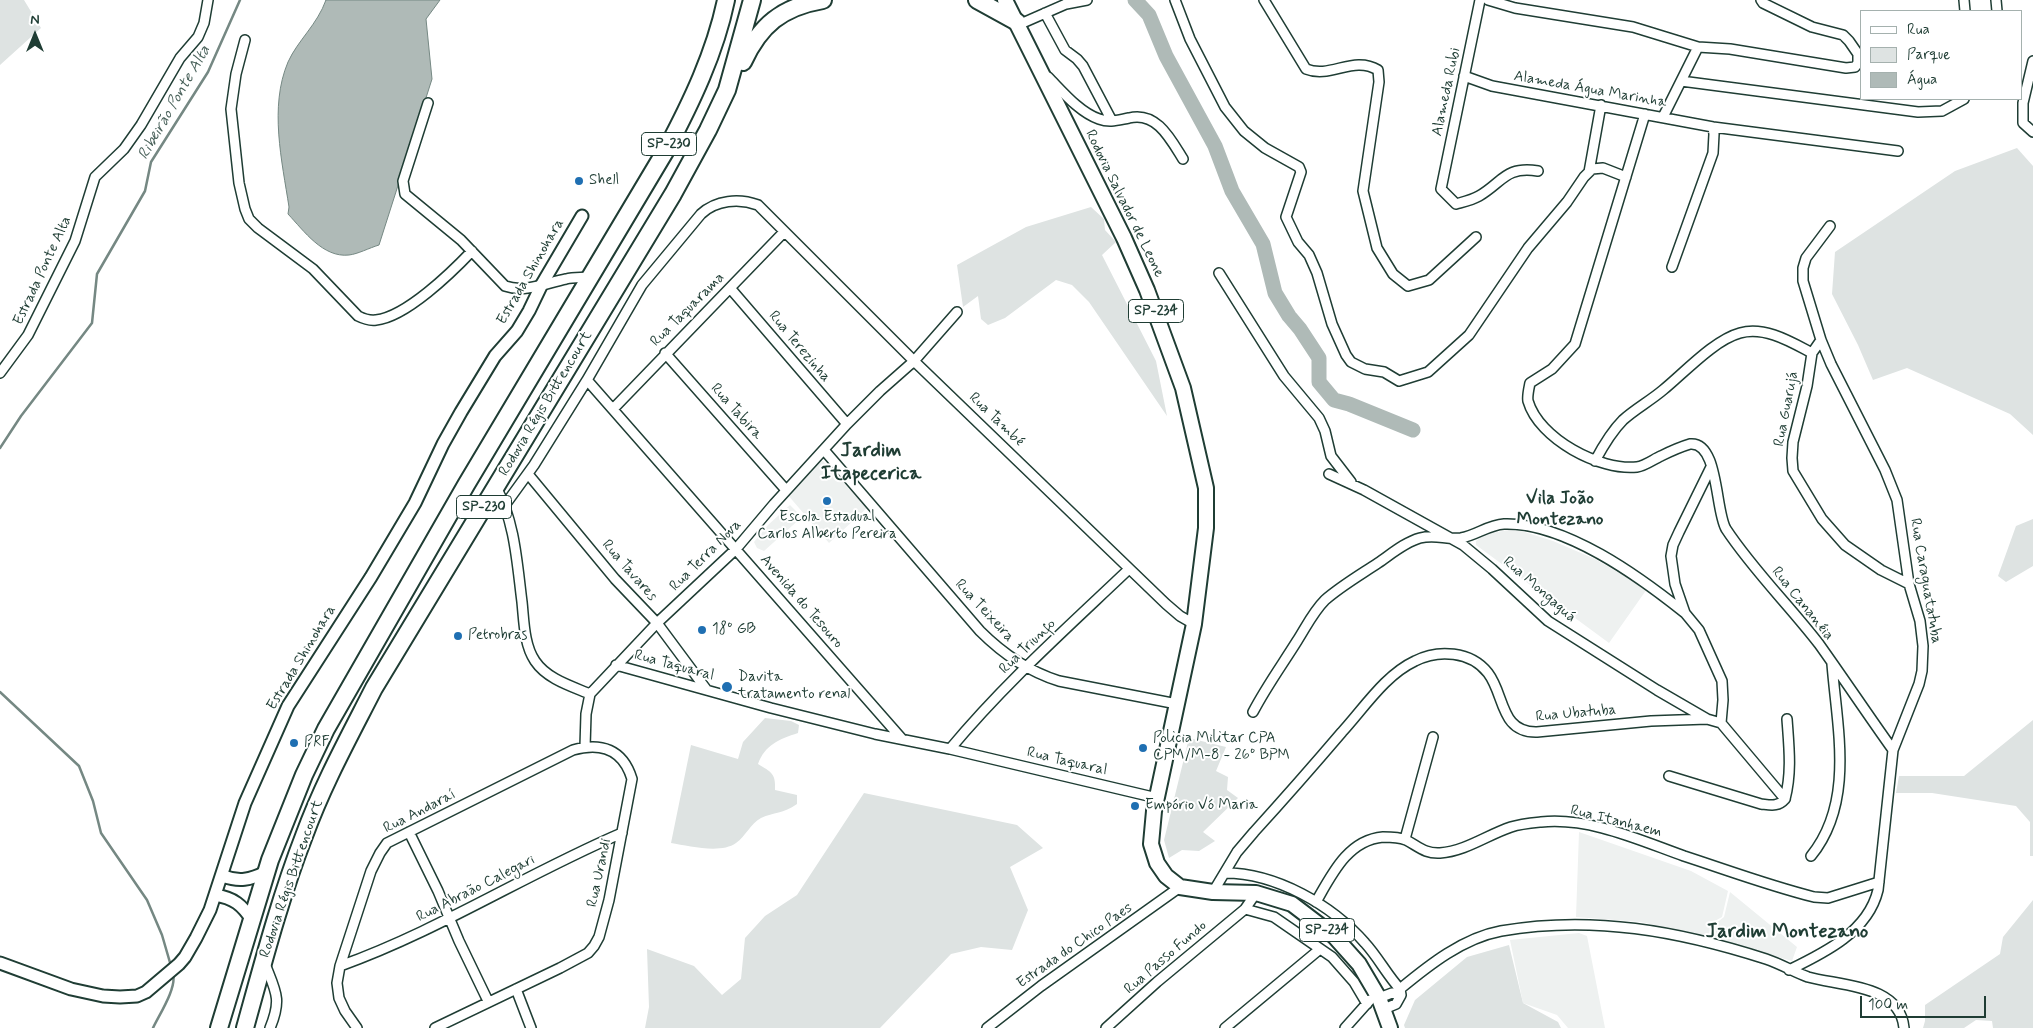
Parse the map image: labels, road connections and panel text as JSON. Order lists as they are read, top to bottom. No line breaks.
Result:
{"streets":{"highway":["SP-230","Rodovia Régis Bittencourt"],"main road":["Rodovia Salvador de Leone","SP-234"],"street":["Alameda Água Marinha","Alameda Rubi","Estrada Ponte Alta","Estrada Shinohara","Rua Taquarama","Rua Terezinha","Rua Guarujá","Rua Tabira","Rua També","Rua Terra Nova","Rua Tavares","Rua Caraguatatuba","Rua Mongaguá","Avenida do Tesouro","Rua Cananéia","Rua Teixeira","Rua Triunfo","Rua Taquaral","Rua Ubatuba","Rua Andaraí","Rua Itanhaem","Rua Urandi","Rua Abraão Calegari","Estrada do Chico Paes","Rua Passo Fundo"]},"crossings":[["Alameda Água Marinha","Alameda Rubi"],["Rodovia Salvador de Leone","SP-234"],["Rodovia Salvador de Leone","Rua També"],["Rodovia Salvador de Leone","Rua Teixeira"],["Rodovia Salvador de Leone","Rua Taquaral"],["Rodovia Salvador de Leone","Estrada do Chico Paes"],["Rua Taquarama","Rua Terezinha"],["Rua Taquarama","Rua Tabira"],["Rua Taquarama","Rua També"],["Rua Taquarama","Avenida do Tesouro"],["SP-234","Rua Ubatuba"],["SP-234","Estrada do Chico Paes"],["SP-234","Rua Passo Fundo"],["Rua Terezinha","Rua Terra Nova"],["Rua Guarujá","Rua Caraguatatuba"],["Rua Tabira","Rua Terra Nova"],["Rua També","Rua Terra Nova"],["Rua També","Rua Tavares"],["Rua També","Avenida do Tesouro"],["Rua També","Rua Triunfo"],["Rua Terra Nova","Rua Tavares"],["Rua Terra Nova","Avenida do Tesouro"],["Rua Terra Nova","Rua Teixeira"],["Rua Terra Nova","Rua Taquaral"],["Rua Tavares","Rua Taquaral"],["Rua Caraguatatuba","Rua Cananéia"],["Rua Caraguatatuba","Rua Itanhaem"],["Rua Mongaguá","Rua Ubatuba"],["Avenida do Tesouro","Rua Taquaral"],["Rua Teixeira","Rua Triunfo"],["Rua Triunfo","Rua Taquaral"],["Rua Andaraí","Rua Urandi"],["Rua Andaraí","Rua Abraão Calegari"],["Rua Urandi","Rua Abraão Calegari"]],"districts":["Jardim Itapecerica","Vila João Montezano","Jardim Montezano"],"water":["Ribeirão Ponte Alta"],"places":["Shell","Escola Estadual Carlos Alberto Pereira","18º GB","Petrobras","Davita tratamento renal","PRF","Policia Militar CPA CPM/M-8 - 26º BPM","Empório Vó Maria"],"legend":["Rua","Parque","Água"],"scale_bar":"100 m","north":"top"}
